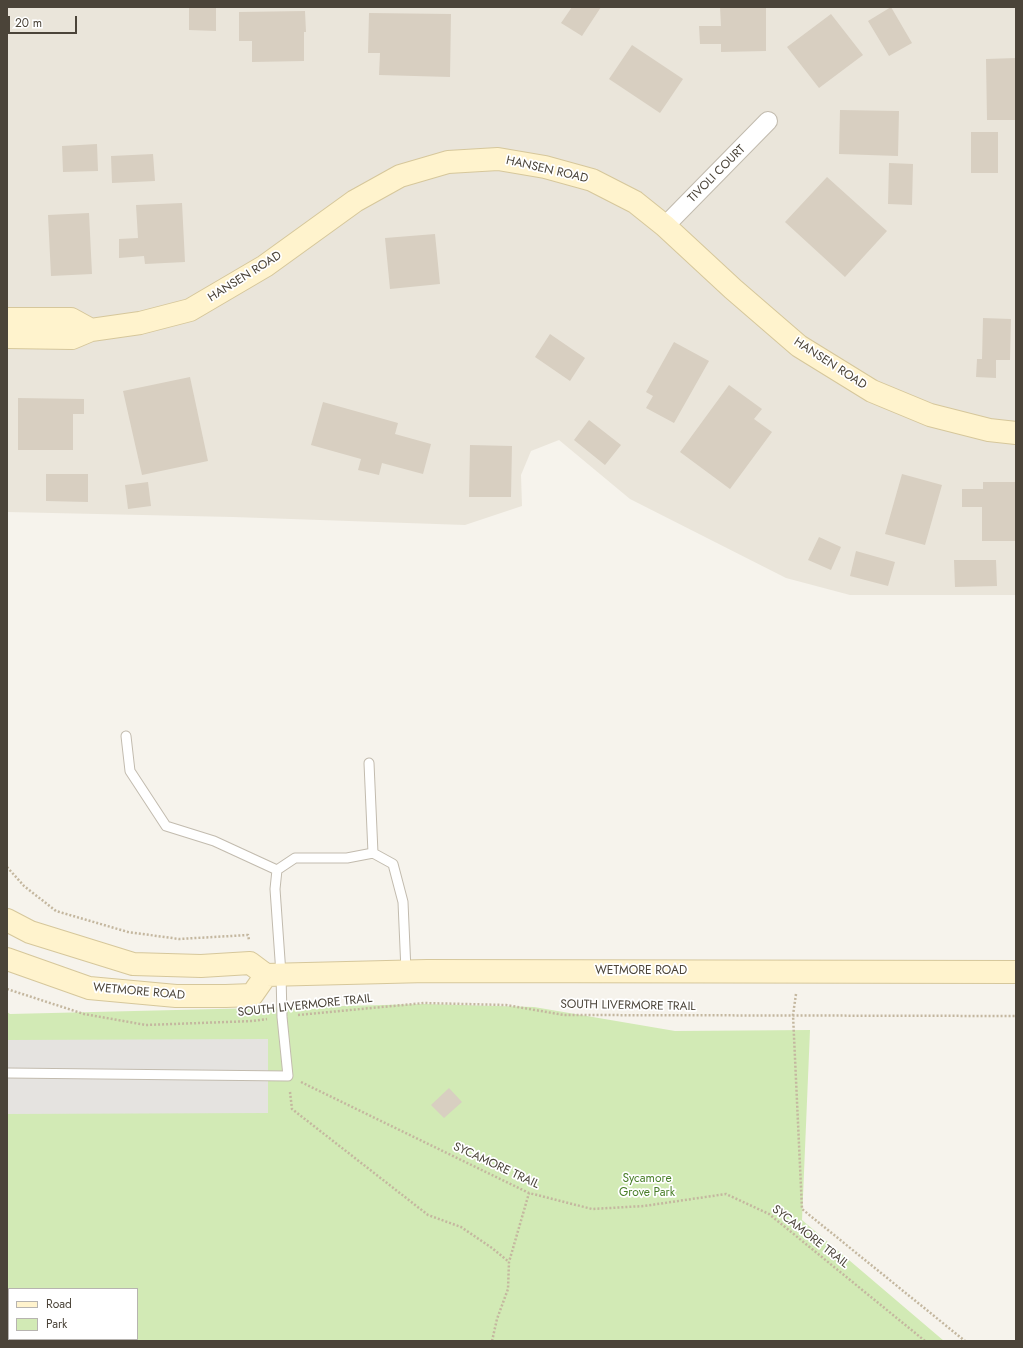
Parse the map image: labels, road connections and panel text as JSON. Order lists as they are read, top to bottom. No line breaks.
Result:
{"streets":{"street":["HANSEN ROAD","TIVOLI COURT","WETMORE ROAD"],"path":["SOUTH LIVERMORE TRAIL","SYCAMORE TRAIL"]},"crossings":[["HANSEN ROAD","TIVOLI COURT"]],"parks":["Sycamore Grove Park"],"legend":["Road","Park"],"scale_bar":"20 m"}
